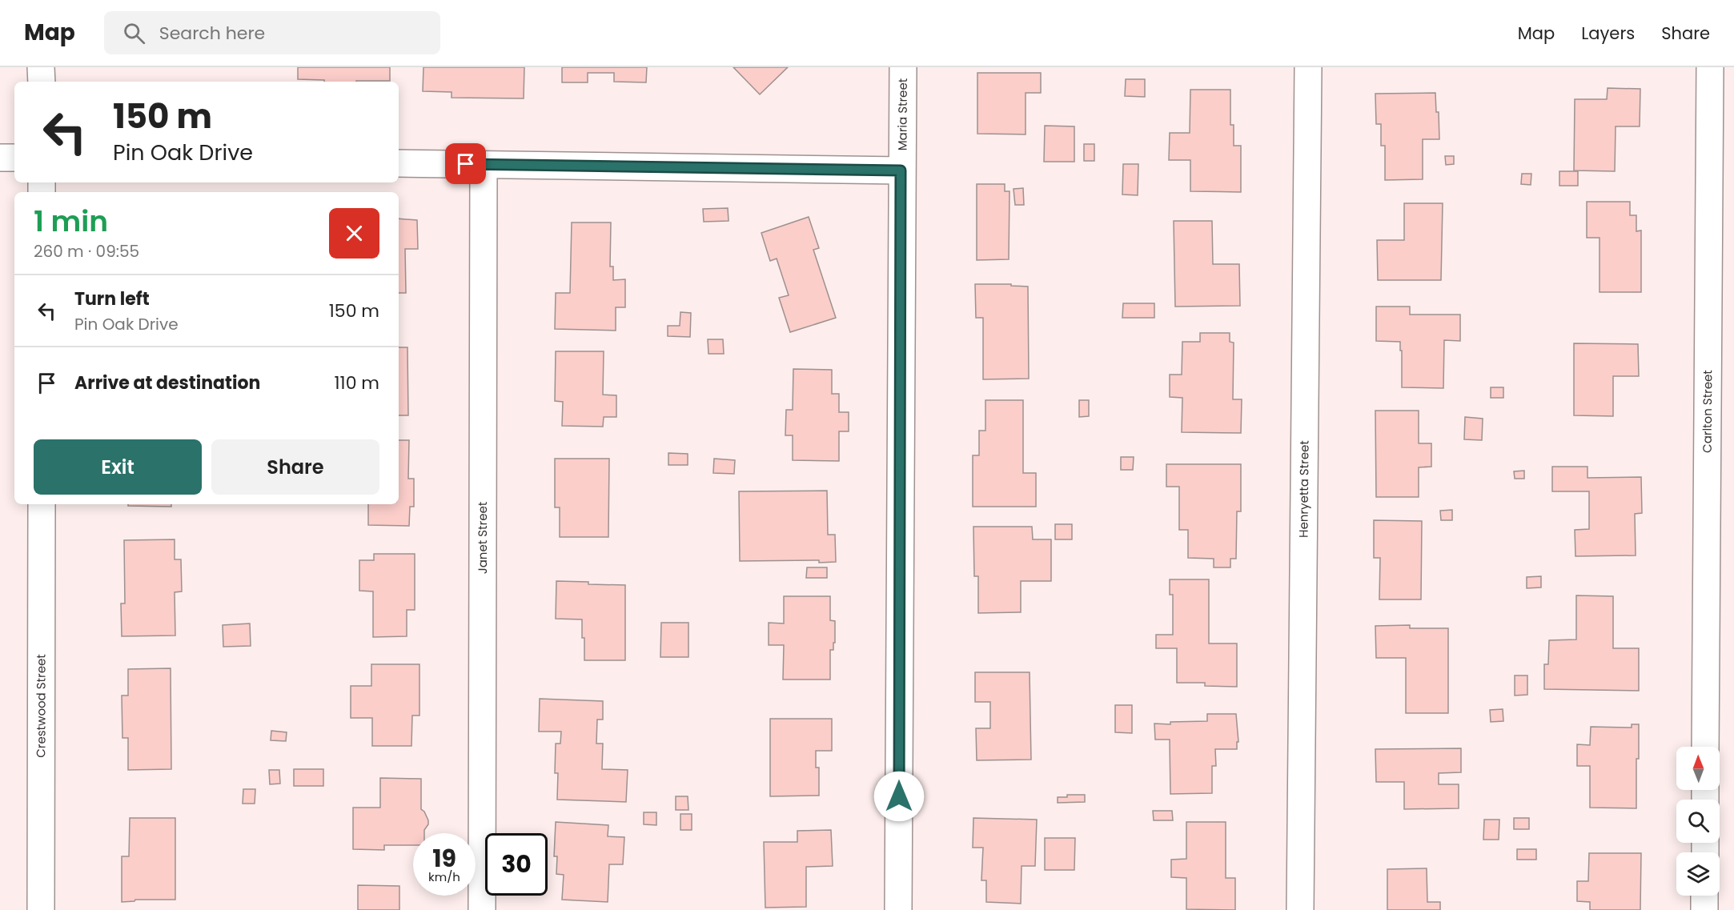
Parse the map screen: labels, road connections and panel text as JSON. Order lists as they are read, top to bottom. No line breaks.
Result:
{"streets":{"street":["Maria Street","Carlton Street","Henryetta Street","Janet Street","Crestwood Street"]},"north":"top","page":{"header":"Map","search":"Search here","nav":["Map","Layers","Share"],"turn":["150 m","Pin Oak Drive"],"heading":["1 min","260 m · 09:55"],"list":[{"name":"Turn left","note":"Pin Oak Drive","value":"150 m"},{"name":"Arrive at destination","value":"110 m"}],"buttons":["Exit","Share"],"speed":"19 km/h","limit":"30"}}
